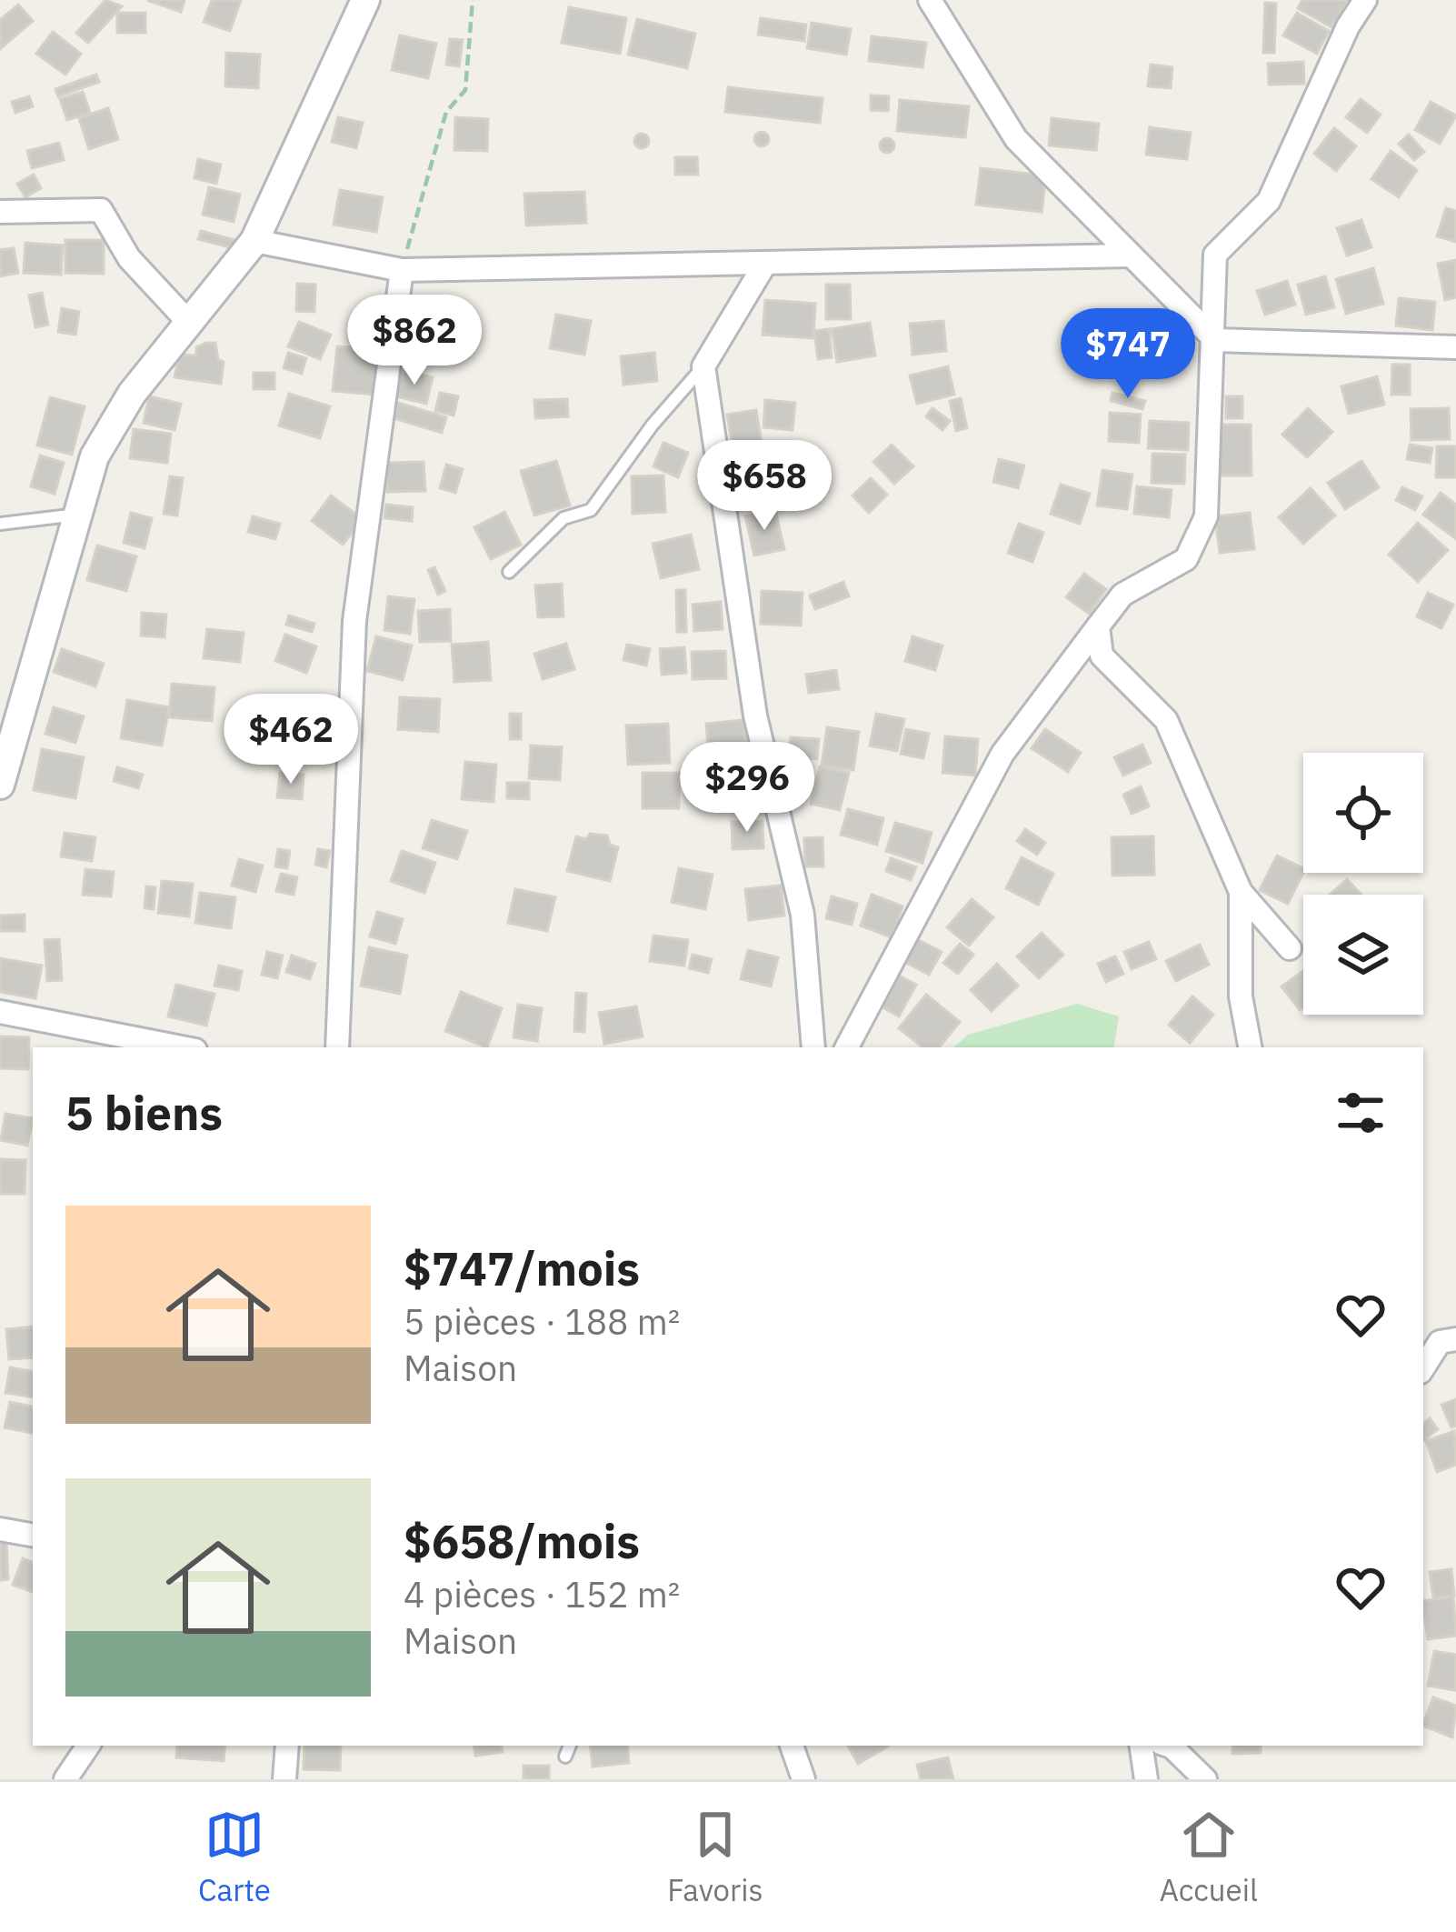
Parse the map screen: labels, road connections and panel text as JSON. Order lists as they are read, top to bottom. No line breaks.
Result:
{"page":{"price":["$862","$747","$658","$462","$296"],"heading":"5 biens","list":[{"name":"$747/mois","note":"5 pièces · 188 m² · Maison"},{"name":"$658/mois","note":"4 pièces · 152 m² · Maison"}],"tabs":["Carte","Favoris","Accueil"]}}
